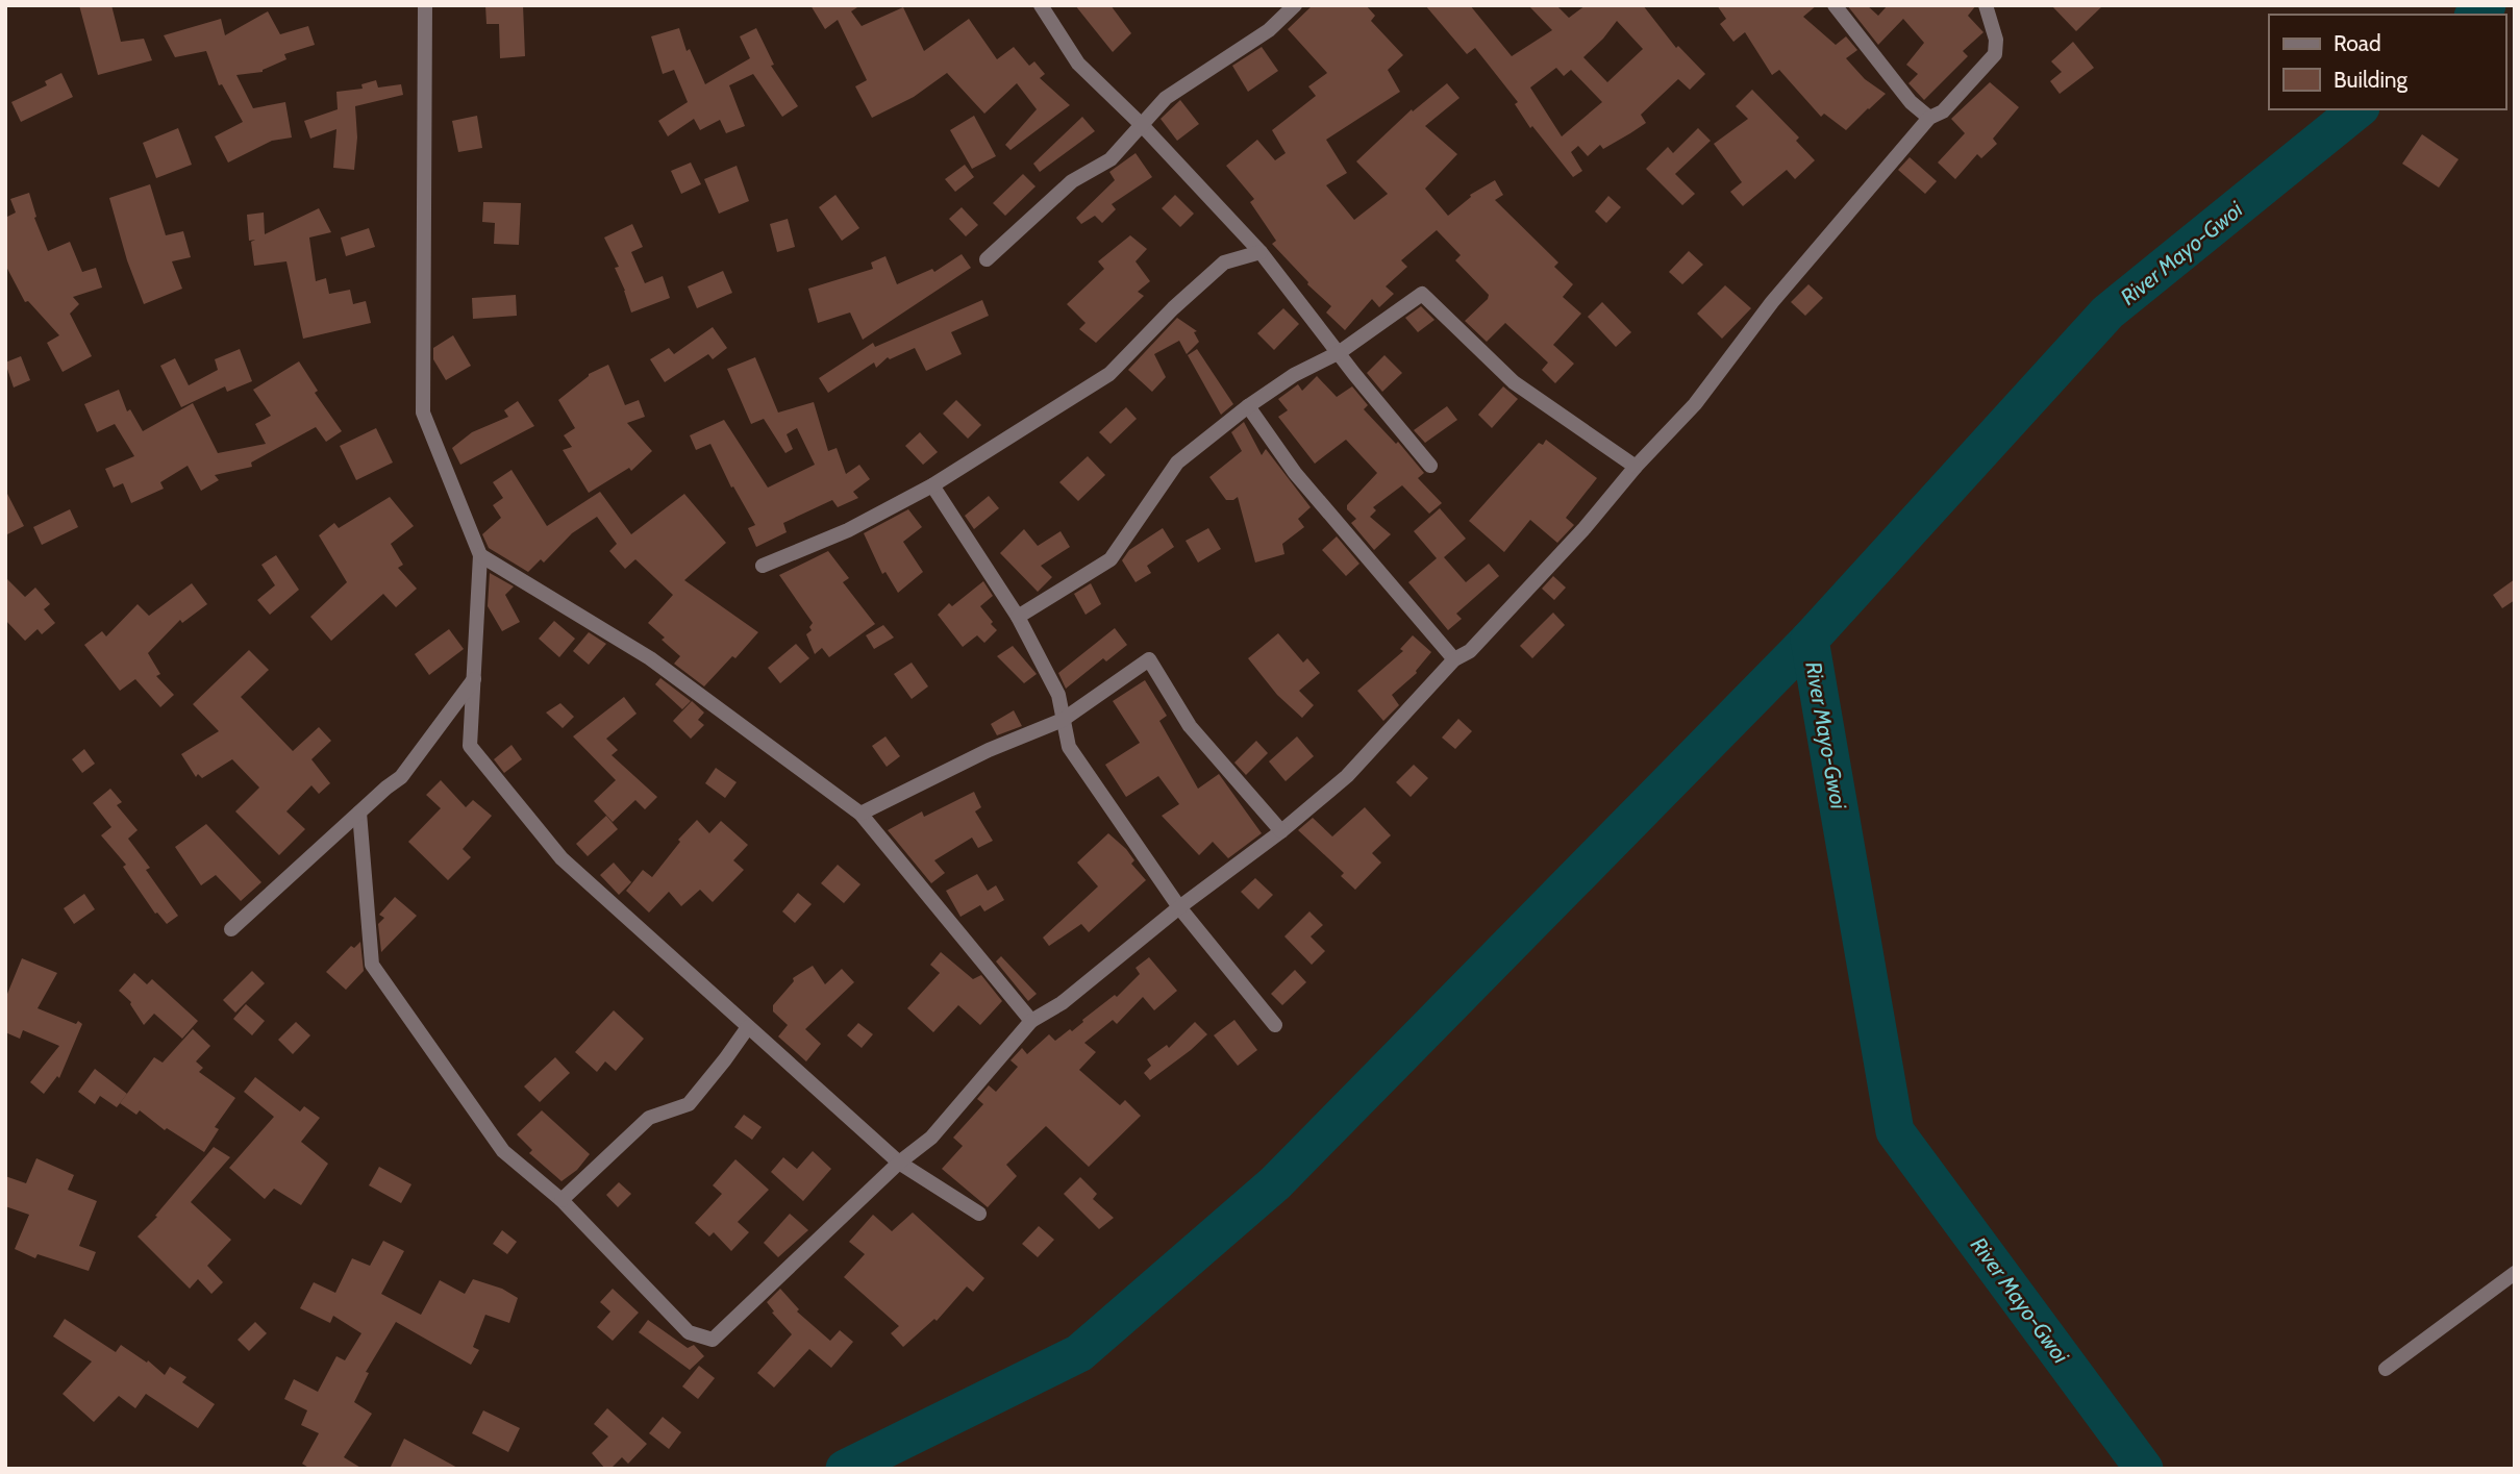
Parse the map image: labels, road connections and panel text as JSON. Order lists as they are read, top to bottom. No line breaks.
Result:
{"water":["River Mayo-Gwoi"],"legend":["Road","Building"]}
